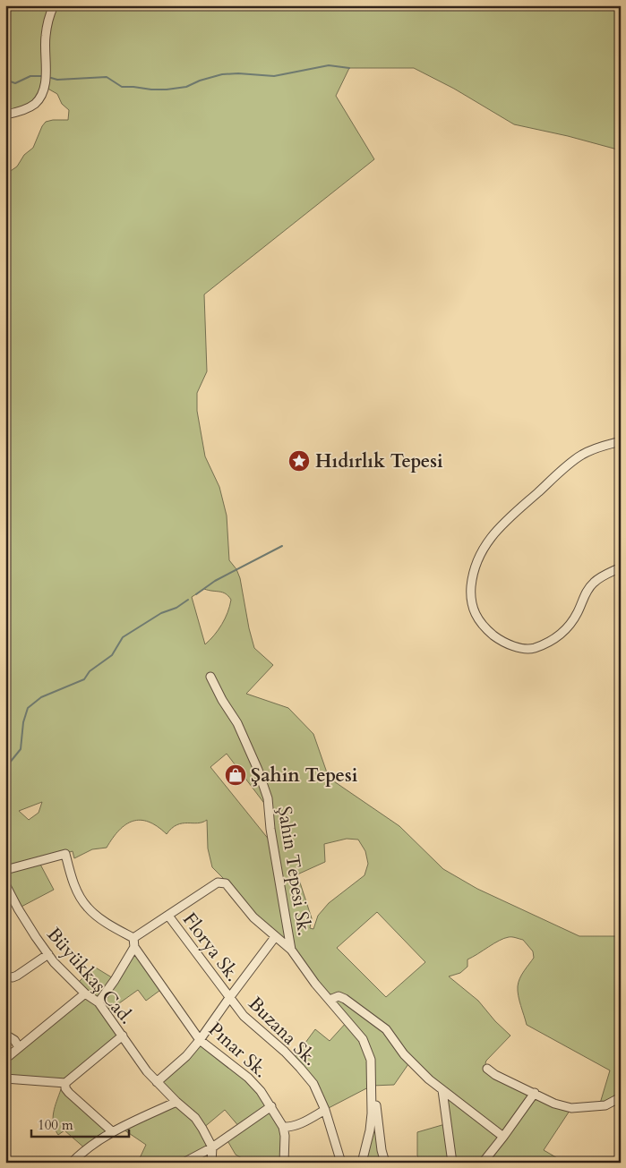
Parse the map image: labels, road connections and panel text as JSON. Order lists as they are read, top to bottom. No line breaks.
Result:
{"streets":{"street":["Şahin Tepesi Sk.","Florya Sk.","Büyükkaş Cad.","Buzana Sk.","Pınar Sk."]},"crossings":[["Florya Sk.","Buzana Sk."]],"places":{"place":["Hıdırlık Tepesi"],"shop":["Şahin Tepesi"]},"scale_bar":"100 m"}
